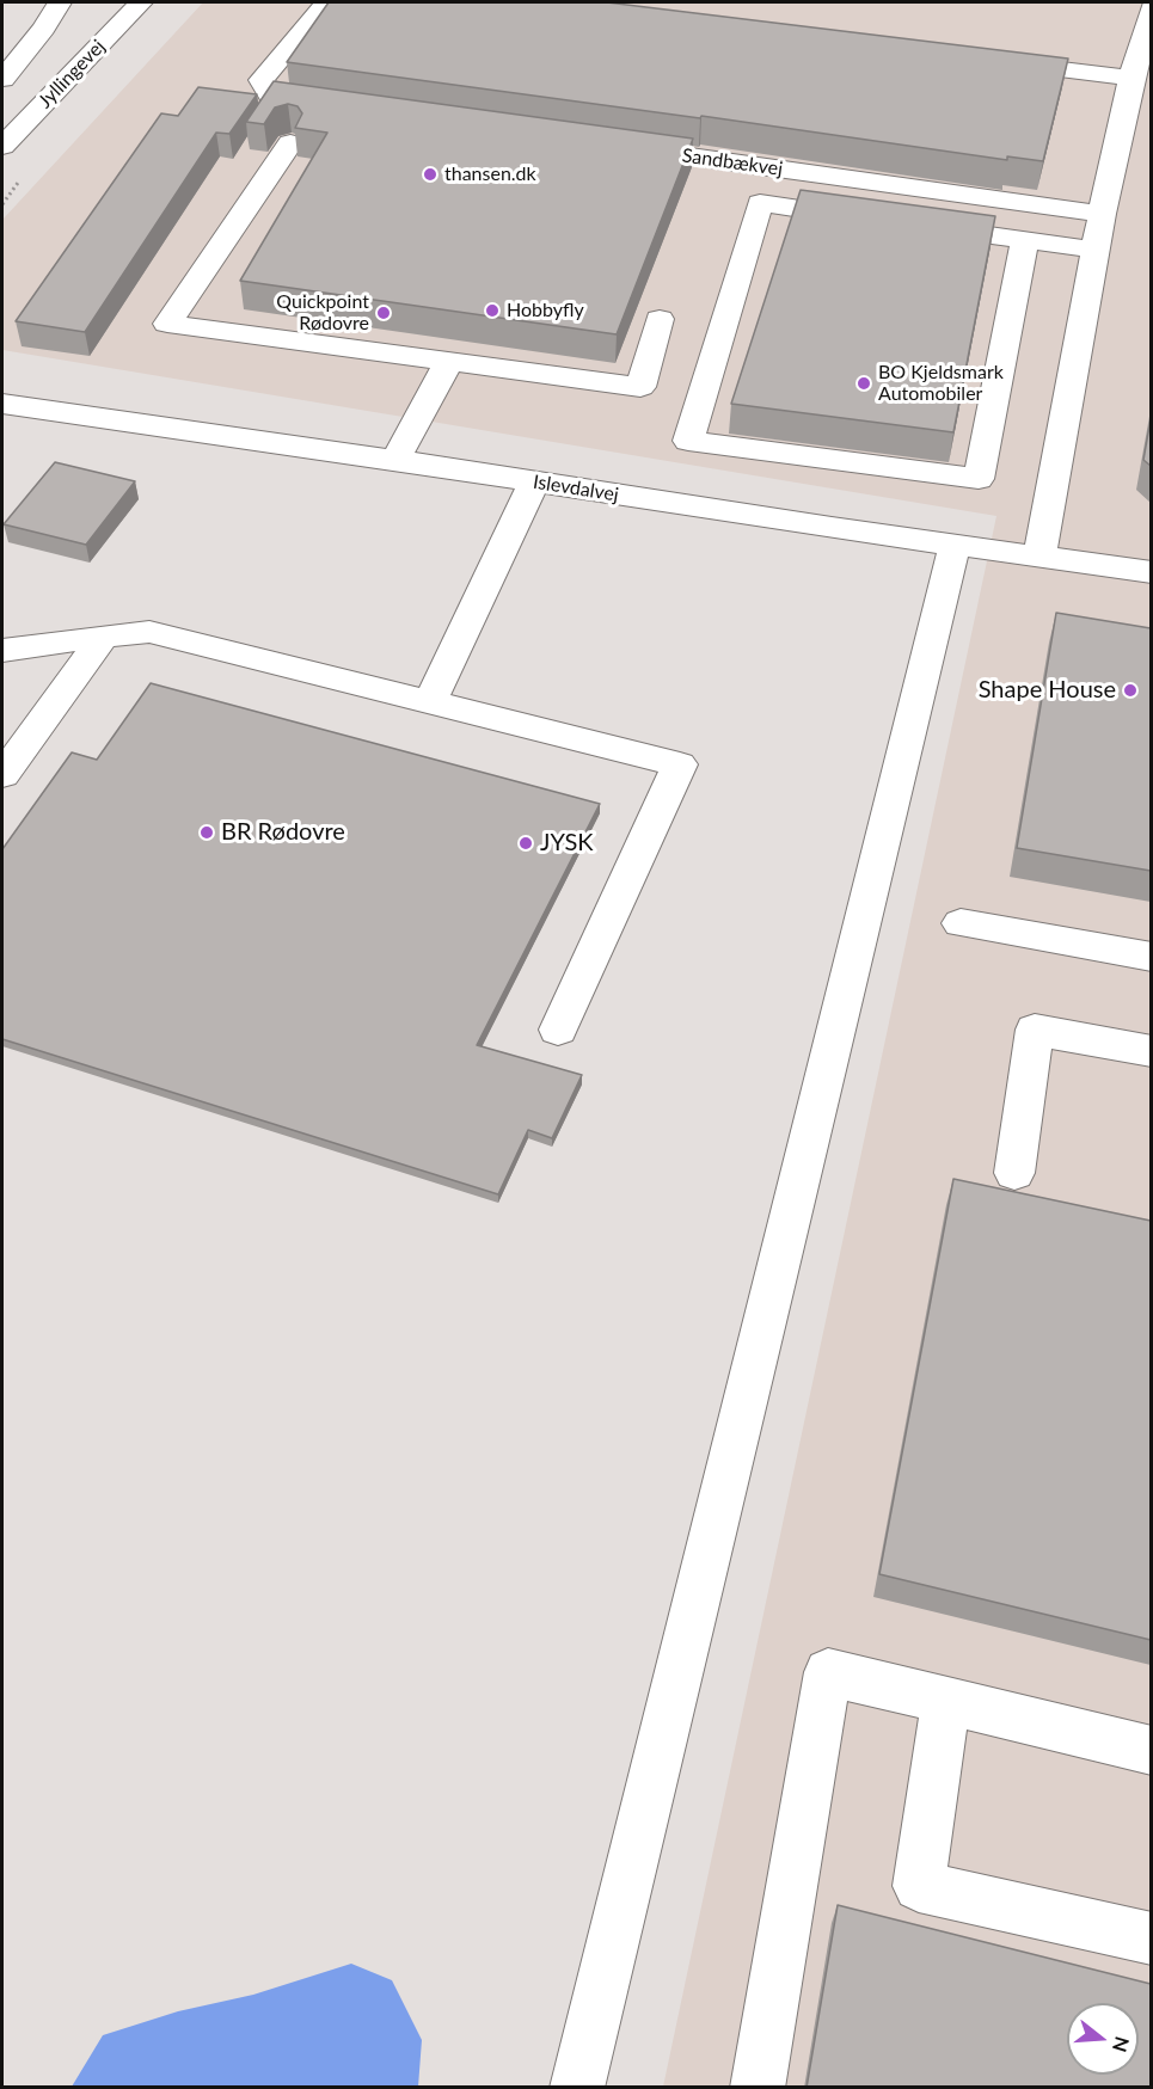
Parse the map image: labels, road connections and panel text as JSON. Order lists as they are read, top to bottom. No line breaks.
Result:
{"streets":{"street":["Jyllingevej","Sandbækvej","Islevdalvej"]},"places":["thansen.dk","Hobbyfly","Quickpoint Rødovre","BO Kjeldsmark Automobiler","Shape House","BR Rødovre","JYSK"],"north":"right"}
